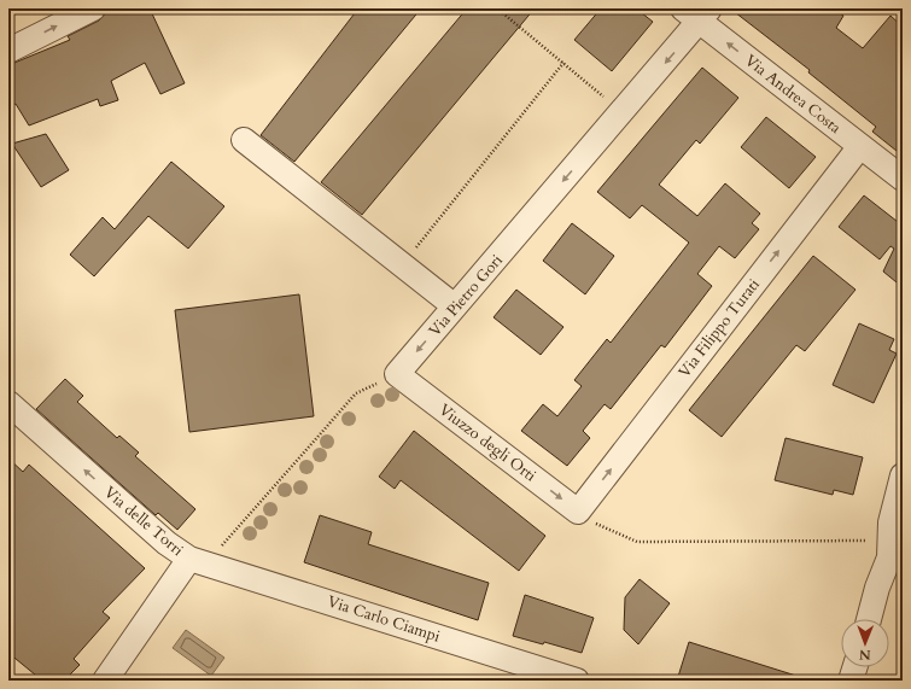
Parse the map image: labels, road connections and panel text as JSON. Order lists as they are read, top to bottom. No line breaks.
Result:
{"streets":{"street":["Via Andrea Costa","Via Pietro Gori","Via Filippo Turati","Viuzzo degli Orti","Via delle Torri","Via Carlo Ciampi"]},"crossings":[["Via Andrea Costa","Via Pietro Gori"],["Via Andrea Costa","Via Filippo Turati"],["Via Pietro Gori","Viuzzo degli Orti"],["Via Filippo Turati","Viuzzo degli Orti"],["Via delle Torri","Via Carlo Ciampi"]],"one_way":["Via Andrea Costa","Via Pietro Gori","Via Filippo Turati","Viuzzo degli Orti","Via delle Torri"],"north":"bottom"}
